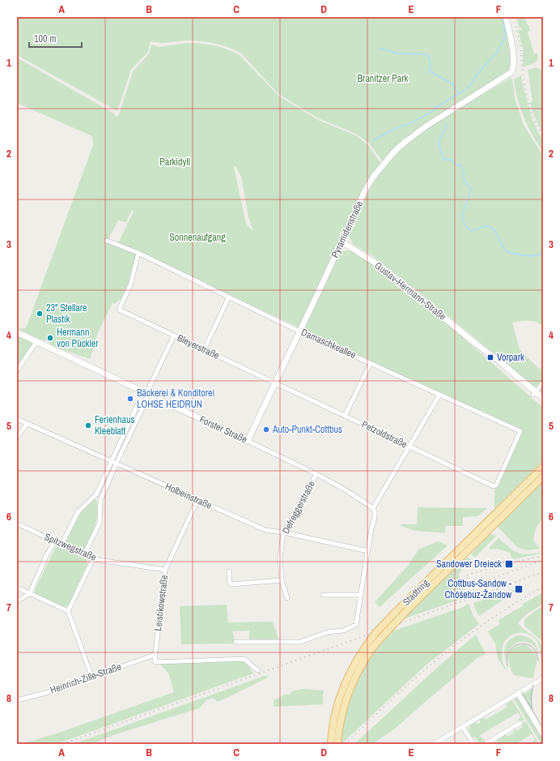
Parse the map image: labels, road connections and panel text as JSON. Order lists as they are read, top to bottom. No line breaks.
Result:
{"streets":{"main road":["Pyramidenstraße","Gustav-Hermann-Straße","Forster Straße","Stadtring"],"street":["Damaschkeallee","Bleyerstraße","Petzoldstraße","Holbeinstraße","Defreggerstraße","Spitzwegstraße","Leistikowstraße","Heinrich-Zille-Straße"]},"crossings":[["Pyramidenstraße","Gustav-Hermann-Straße"],["Pyramidenstraße","Damaschkeallee"],["Pyramidenstraße","Bleyerstraße"],["Pyramidenstraße","Forster Straße"],["Pyramidenstraße","Petzoldstraße"],["Damaschkeallee","Bleyerstraße"],["Damaschkeallee","Petzoldstraße"],["Bleyerstraße","Petzoldstraße"],["Forster Straße","Defreggerstraße"],["Holbeinstraße","Defreggerstraße"],["Holbeinstraße","Leistikowstraße"],["Spitzwegstraße","Leistikowstraße"],["Leistikowstraße","Heinrich-Zille-Straße"]],"parks":["Branitzer Park","Parkidyll","Sonnenaufgang"],"places":{"other":["23\" Stellare Plastik","Hermann von Pückler","Bäckerei & Konditorei LOHSE HEIDRUN","Ferienhaus Kleeblatt","Auto-Punkt-Cottbus"],"transit":["Vorpark","Sandower Dreieck","Cottbus-Sandow - Chóśebuz-Žandow"]},"scale_bar":"100 m","grid":{"columns":["A","B","C","D","E","F"],"rows":["1","2","3","4","5","6","7","8"]}}
